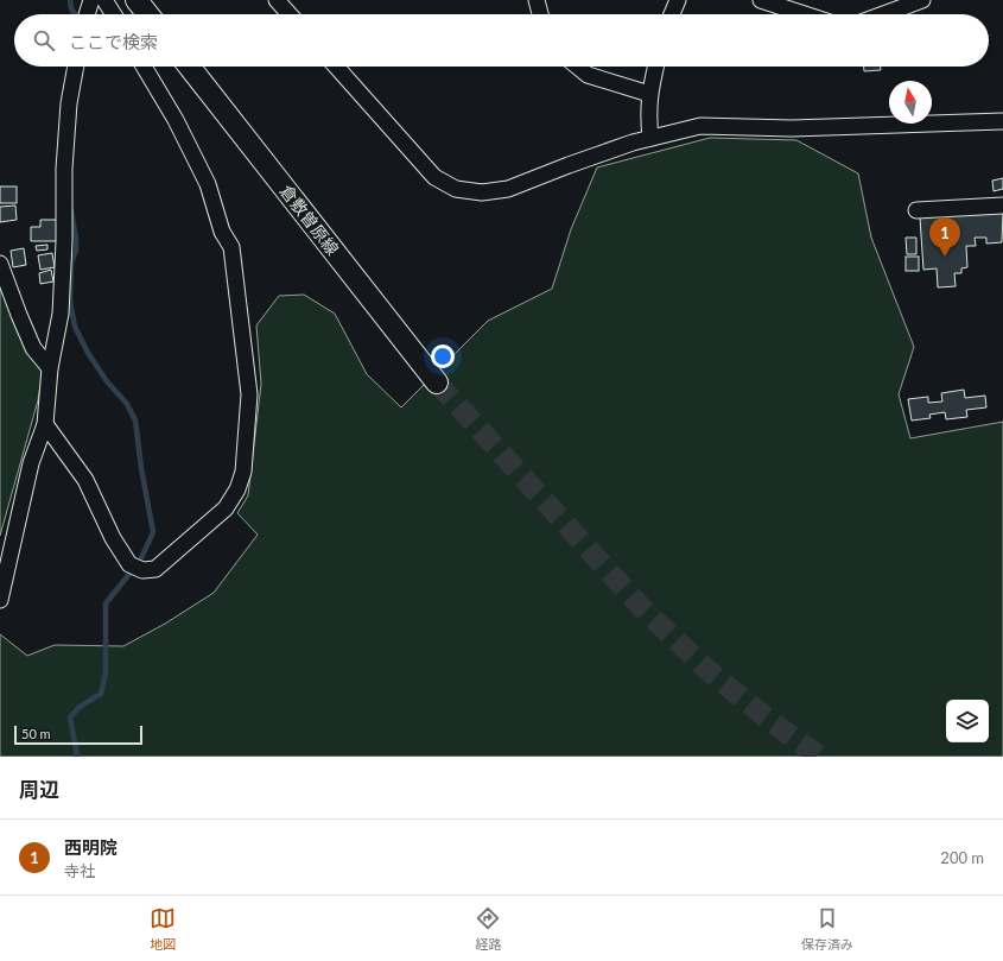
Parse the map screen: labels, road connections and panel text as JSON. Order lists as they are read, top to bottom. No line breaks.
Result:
{"streets":{"street":["倉敷曽原線"]},"scale_bar":"50 m","north":"top","page":{"search":"ここで検索","pins":"1","scale":"50 m","heading":"周辺","list":[{"mark":"1","name":"西明院","note":"寺社","value":"200 m"}],"nav":["地図","経路","保存済み"]}}
